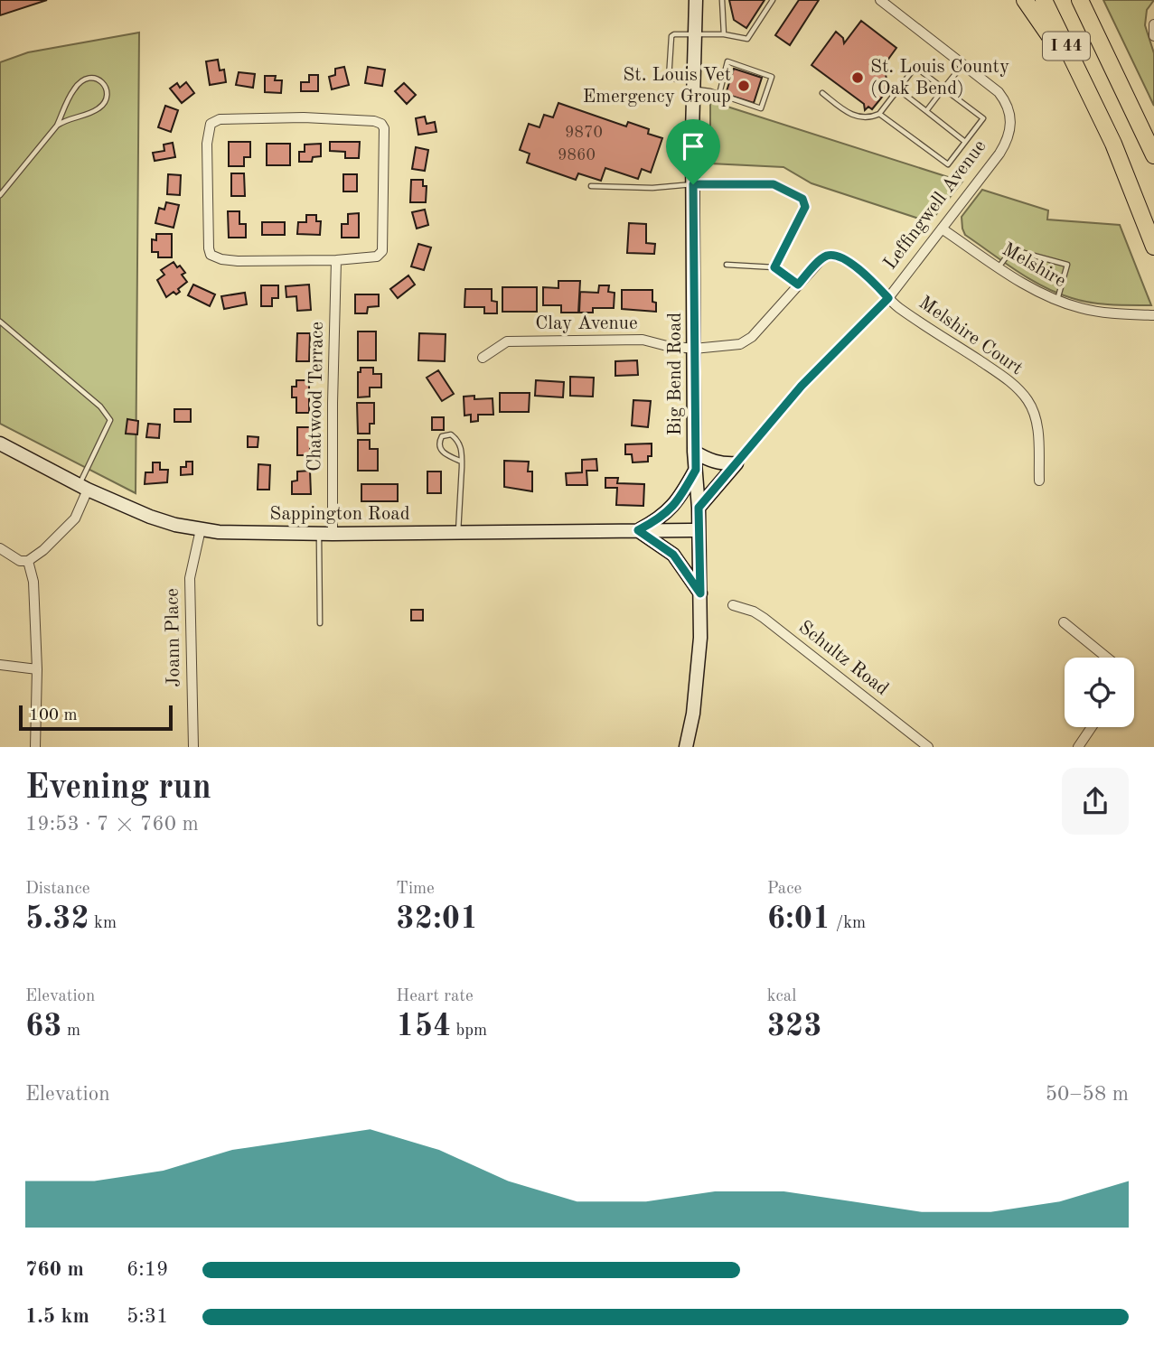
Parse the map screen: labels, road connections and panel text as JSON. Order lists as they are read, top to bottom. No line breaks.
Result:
{"streets":{"highway":["I 44"],"main road":["Leffingwell Avenue","Big Bend Road","Sappington Road"],"street":["Melshire","Clay Avenue","Melshire Court","Chatwood Terrace","Joann Place","Schultz Road"]},"crossings":[["Leffingwell Avenue","Melshire"],["Leffingwell Avenue","Melshire Court"],["Leffingwell Avenue","Big Bend Road"],["Clay Avenue","Melshire Court"],["Clay Avenue","Big Bend Road"],["Big Bend Road","Sappington Road"],["Chatwood Terrace","Sappington Road"],["Sappington Road","Joann Place"]],"places":["St. Louis County (Oak Bend)","St. Louis Vet Emergency Group"],"house_numbers":["9870","9860"],"scale_bar":"100 m","page":{"scale":"100 m","heading":["Evening run","19:53 · 7 × 760 m"],"stats":[["Distance","5.32 km"],["Time","32:01"],["Pace","6:01 /km"],["Elevation","63 m"],["Heart rate","154 bpm"],["kcal","323"]],"chart":["Elevation","50–58 m"],"list":[{"name":"760 m","note":"6:19"},{"name":"1.5 km","note":"5:31"}]}}
